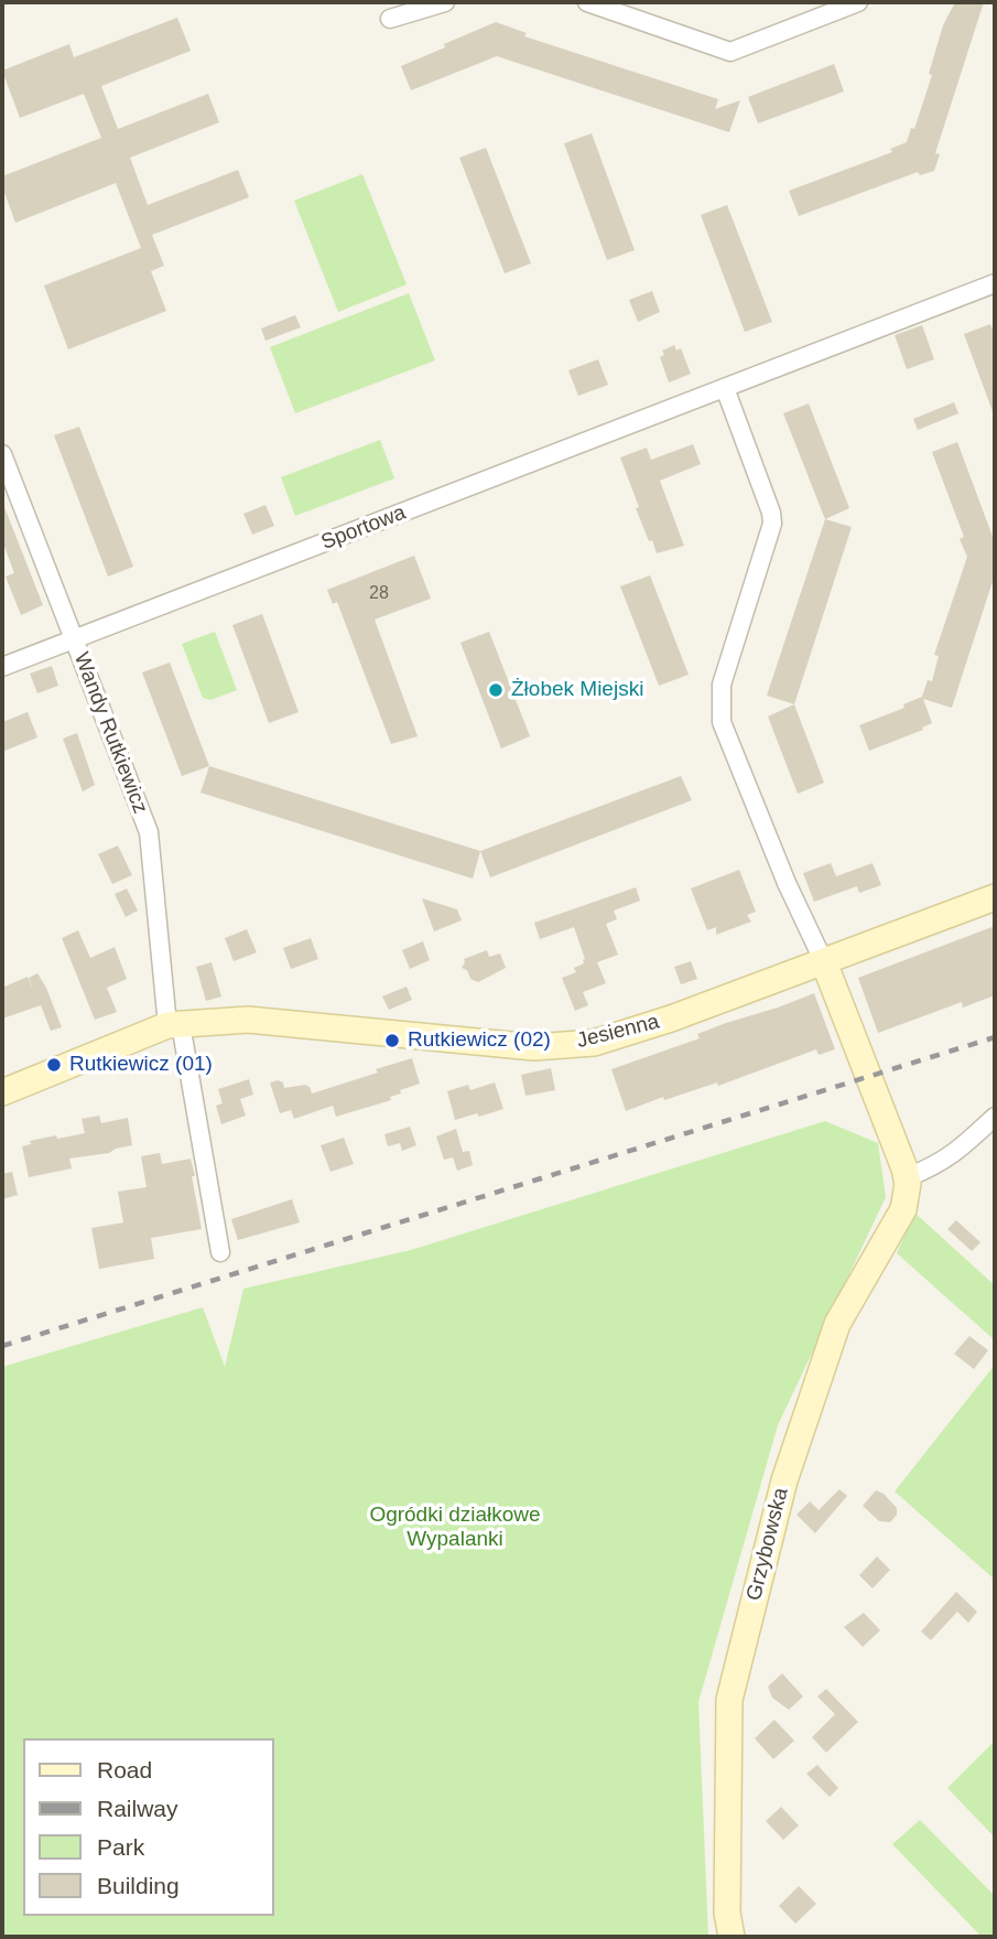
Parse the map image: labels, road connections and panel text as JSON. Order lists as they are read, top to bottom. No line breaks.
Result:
{"streets":{"street":["Sportowa","Wandy Rutkiewicz","Jesienna","Grzybowska"]},"crossings":[["Sportowa","Wandy Rutkiewicz"],["Wandy Rutkiewicz","Jesienna"]],"parks":["Ogródki działkowe Wypalanki"],"places":["Żłobek Miejski","Rutkiewicz (02)","Rutkiewicz (01)"],"house_numbers":["28"],"legend":["Road","Railway","Park","Building"]}
